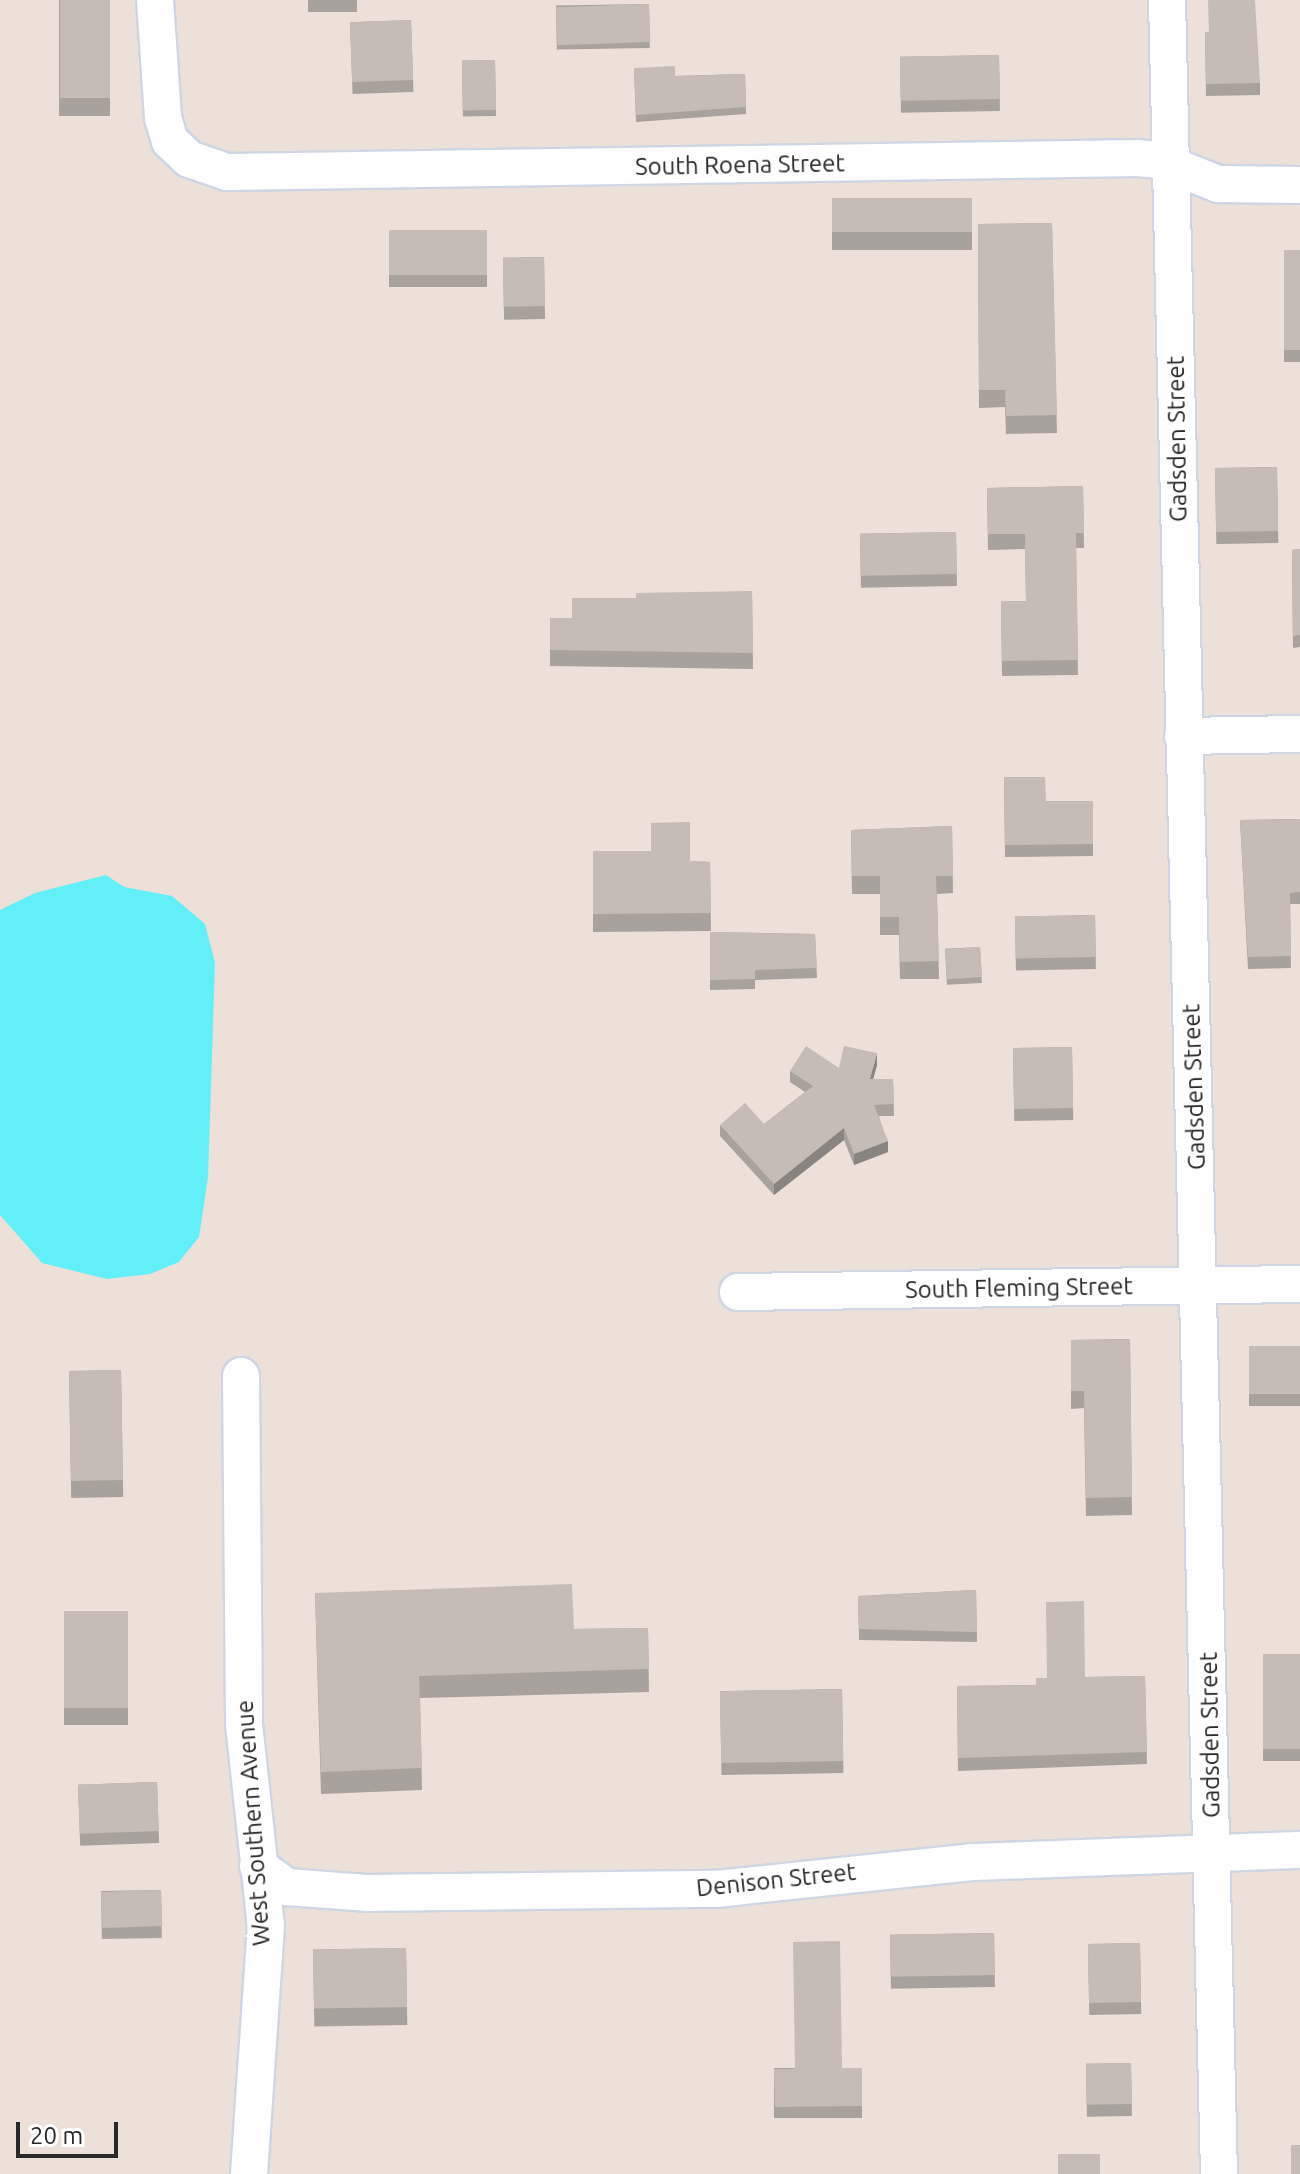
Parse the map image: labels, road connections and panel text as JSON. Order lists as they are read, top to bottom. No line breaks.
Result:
{"streets":{"street":["South Roena Street","Gadsden Street","South Fleming Street","West Southern Avenue","Denison Street"]},"crossings":[["South Roena Street","Gadsden Street"],["Gadsden Street","South Fleming Street"],["Gadsden Street","Denison Street"],["West Southern Avenue","Denison Street"]],"scale_bar":"20 m"}
